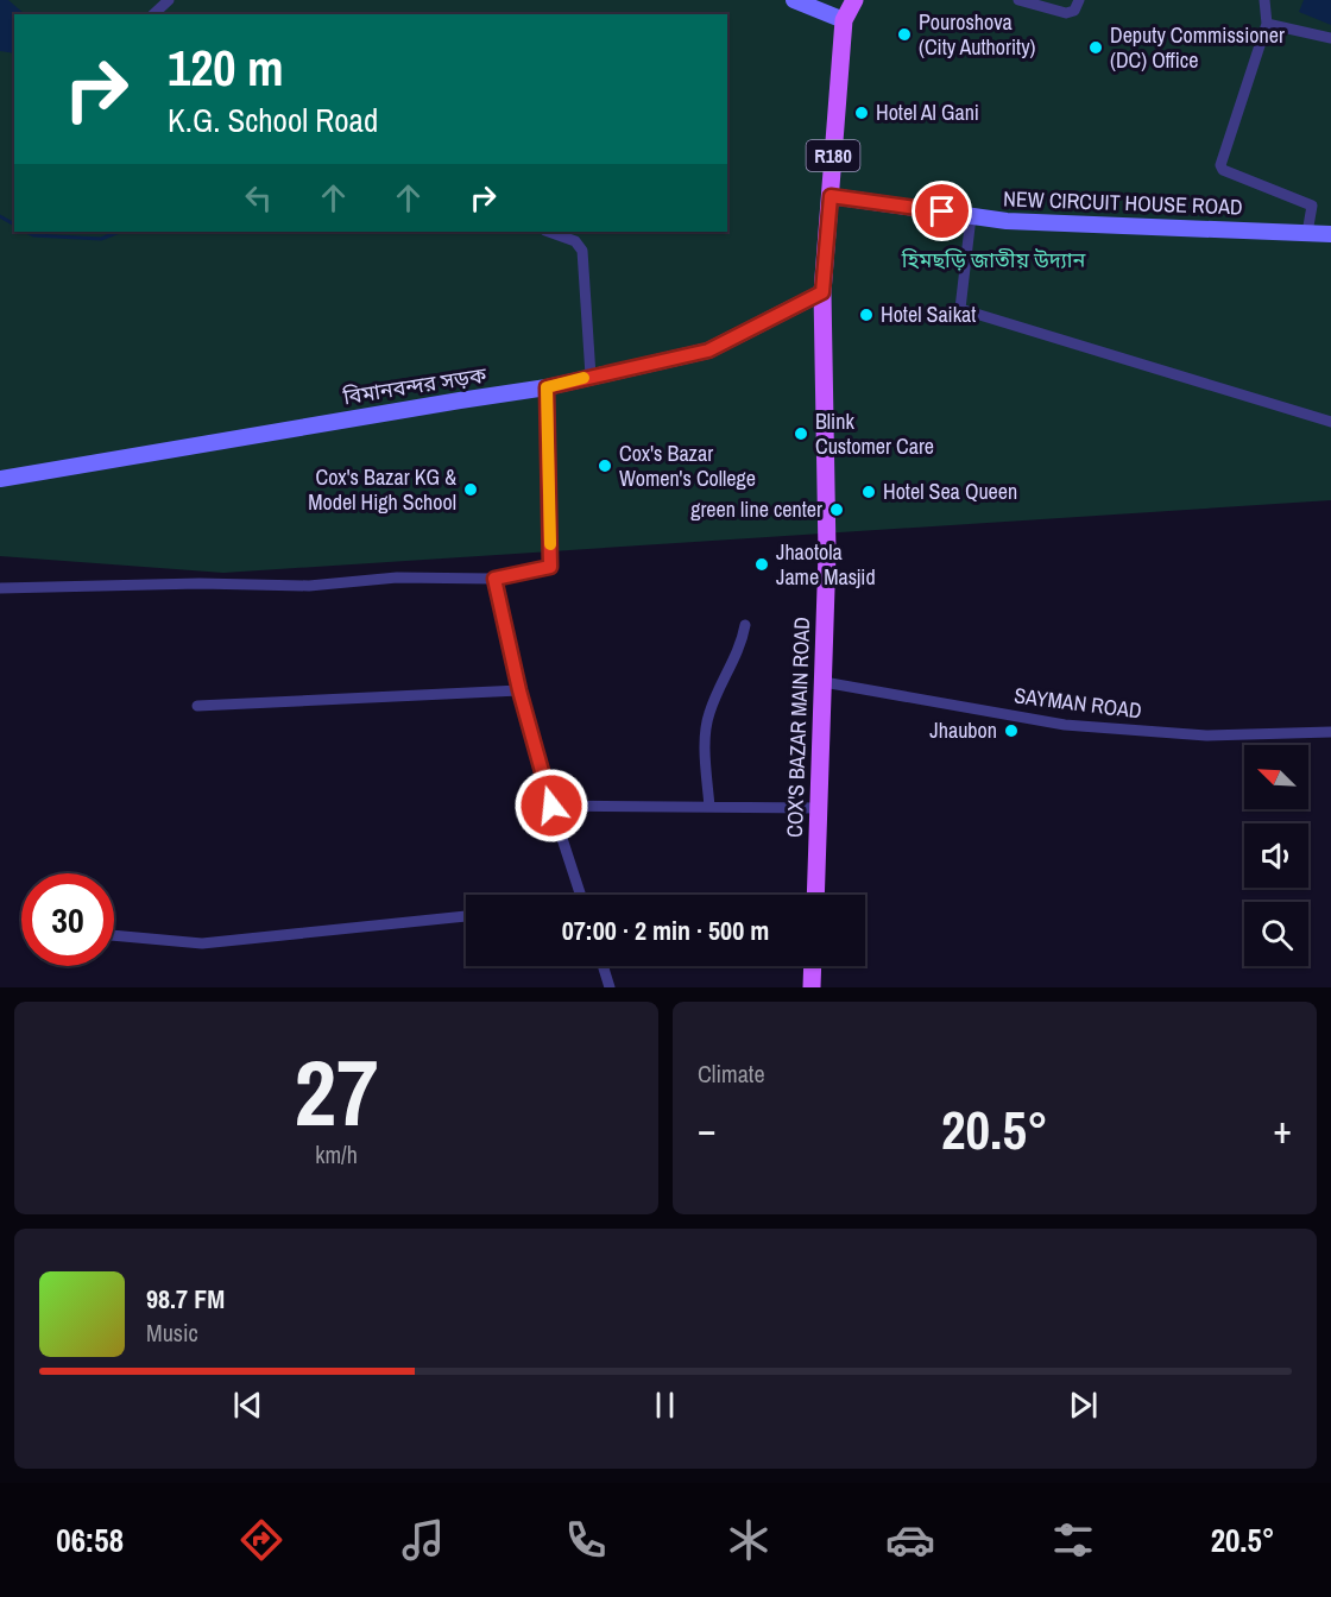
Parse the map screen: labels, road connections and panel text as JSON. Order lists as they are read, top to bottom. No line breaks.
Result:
{"streets":{"main road":["R180","COX'S BAZAR MAIN ROAD"],"street":["NEW CIRCUIT HOUSE ROAD","বিমানবন্দর সড়ক","SAYMAN ROAD"]},"crossings":[["R180","NEW CIRCUIT HOUSE ROAD"],["R180","বিমানবন্দর সড়ক"],["R180","COX'S BAZAR MAIN ROAD"],["বিমানবন্দর সড়ক","COX'S BAZAR MAIN ROAD"],["SAYMAN ROAD","COX'S BAZAR MAIN ROAD"]],"parks":["হিমছড়ি জাতীয় উদ্যান"],"places":["Pouroshova (City Authority)","Deputy Commissioner (DC) Office","Hotel Al Gani","Hotel Saikat","Blink Customer Care","Cox's Bazar Women's College","Cox's Bazar KG & Model High School","Hotel Sea Queen","green line center","Jhaotola Jame Masjid","Jhaubon"],"north":"top left","page":{"turn":["120 m","K.G. School Road"],"limit":"30","trip":"07:00 · 2 min · 500 m","tile":[["27","km/h"],"Climate"],"heat":["−","20.5°","+"],"song":["98.7 FM","Music"],"tabs":["06:58","20.5°"]}}
